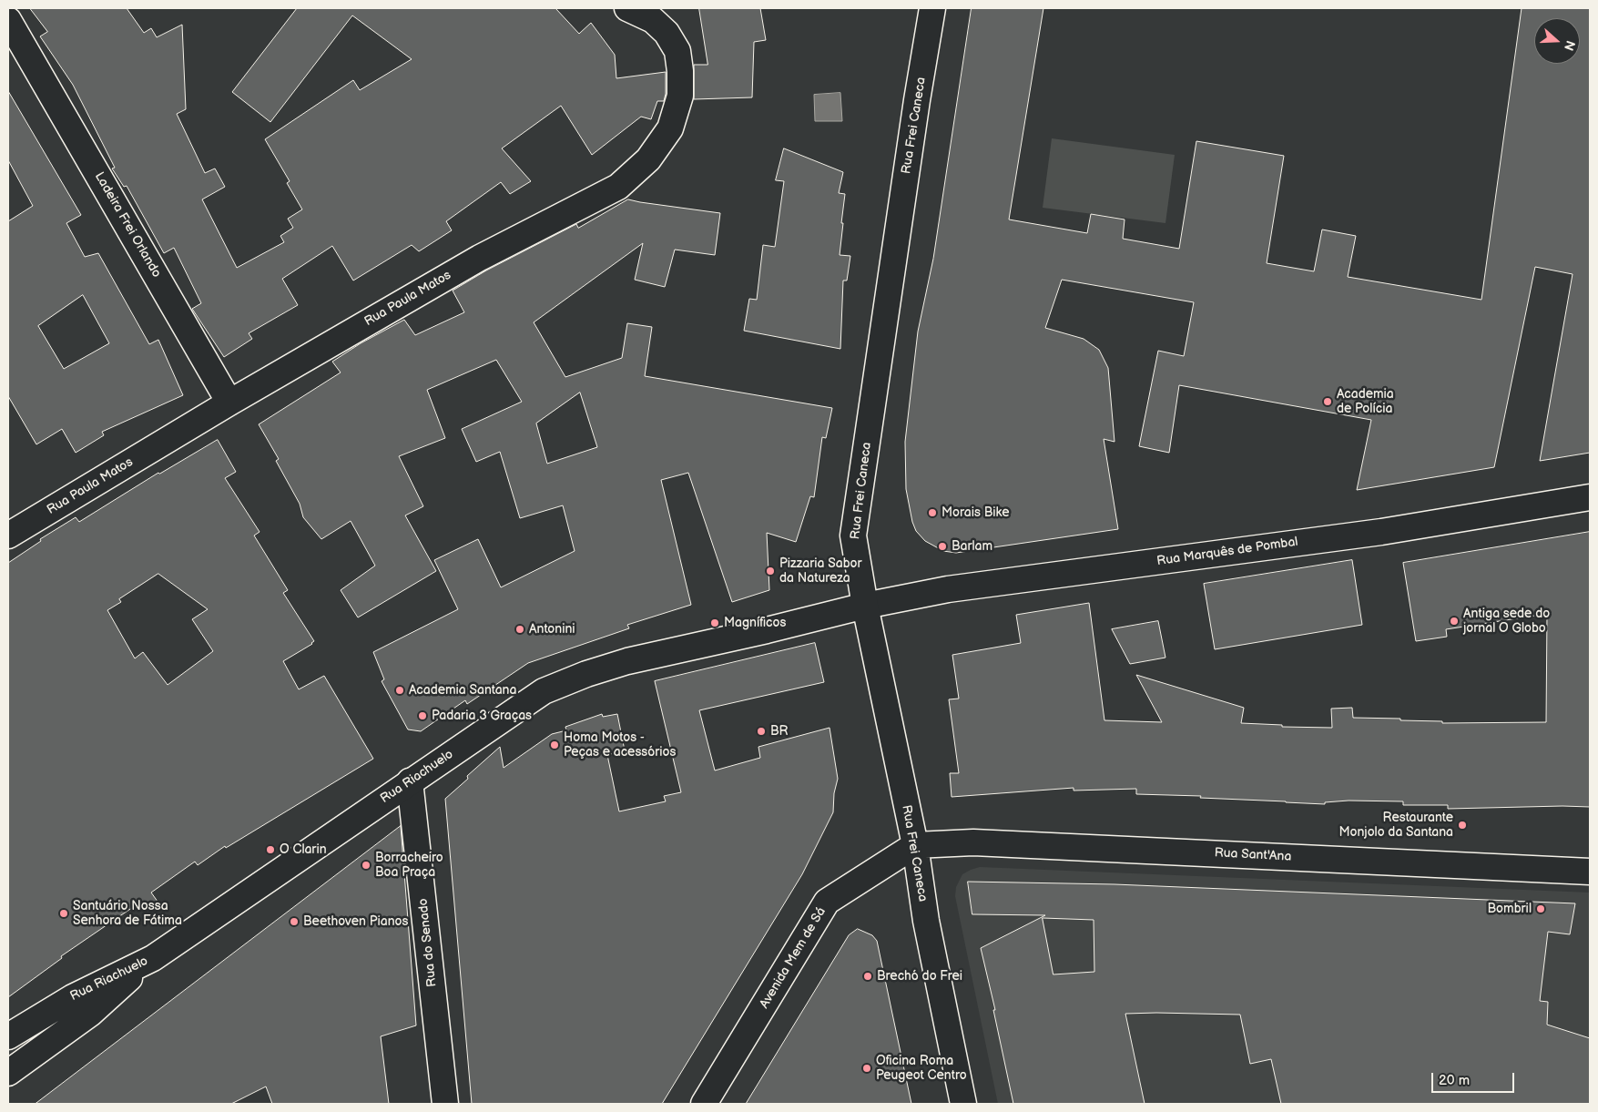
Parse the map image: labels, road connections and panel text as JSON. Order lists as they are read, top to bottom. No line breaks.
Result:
{"streets":{"main road":["Rua Frei Caneca","Ladeira Frei Orlando","Rua Paula Matos","Rua Marquês de Pombal","Rua Riachuelo","Rua Sant'Ana","Rua do Senado","Avenida Mem de Sá"]},"crossings":[["Rua Frei Caneca","Rua Marquês de Pombal"],["Rua Frei Caneca","Rua Riachuelo"],["Rua Frei Caneca","Rua Sant'Ana"],["Rua Frei Caneca","Avenida Mem de Sá"],["Ladeira Frei Orlando","Rua Paula Matos"],["Rua Marquês de Pombal","Rua Riachuelo"],["Rua Riachuelo","Rua do Senado"],["Rua Sant'Ana","Avenida Mem de Sá"]],"places":["Academia de Polícia","Morais Bike","Barlam","Pizzaria Sabor da Natureza","Antiga sede do jornal O Globo","Magníficos","Antonini","Academia Santana","Padaria 3 Graças","BR","Homa Motos - Peças e acessórios","Restaurante Monjolo da Santana","O Clarin","Borracheiro Boa Praça","Bombril","Santuário Nossa Senhora de Fátima","Beethoven Pianos","Brechó do Frei","Oficina Roma Peugeot Centro"],"scale_bar":"20 m","north":"right"}
